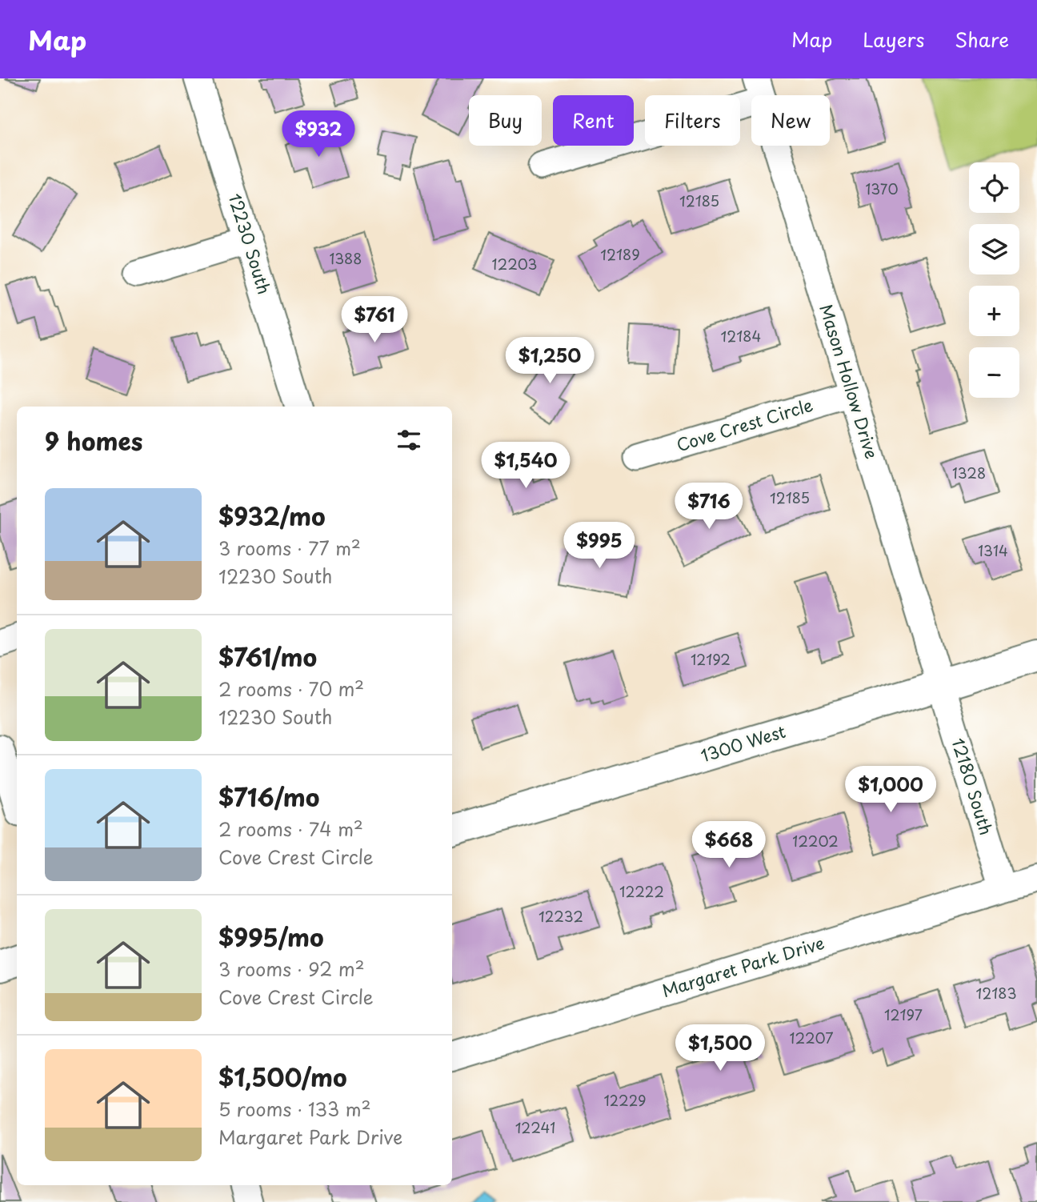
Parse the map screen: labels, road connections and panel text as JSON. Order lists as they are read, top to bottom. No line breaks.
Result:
{"streets":{"street":["12230 South","Mason Hollow Drive","Cove Crest Circle","1300 West","12180 South","Margaret Park Drive"]},"crossings":[["Mason Hollow Drive","Cove Crest Circle"],["Mason Hollow Drive","1300 West"],["Mason Hollow Drive","12180 South"],["1300 West","12180 South"],["12180 South","Margaret Park Drive"]],"house_numbers":["1370","12185","12189","1388","12203","12184","1328","12185","1314","12192","12202","12222","12232","12183","12197","12207","12229","12241"],"page":{"header":"Map","nav":["Map","Layers","Share"],"chip":["Buy","Rent","Filters","New"],"price":["$932","$761","$1,250","$1,540","$716","$995","$1,000","$668","$1,500"],"map_buttons":["+","−"],"heading":"9 homes","list":[{"name":"$932/mo","note":"3 rooms · 77 m² · 12230 South"},{"name":"$761/mo","note":"2 rooms · 70 m² · 12230 South"},{"name":"$716/mo","note":"2 rooms · 74 m² · Cove Crest Circle"},{"name":"$995/mo","note":"3 rooms · 92 m² · Cove Crest Circle"},{"name":"$1,500/mo","note":"5 rooms · 133 m² · Margaret Park Drive"}]}}
